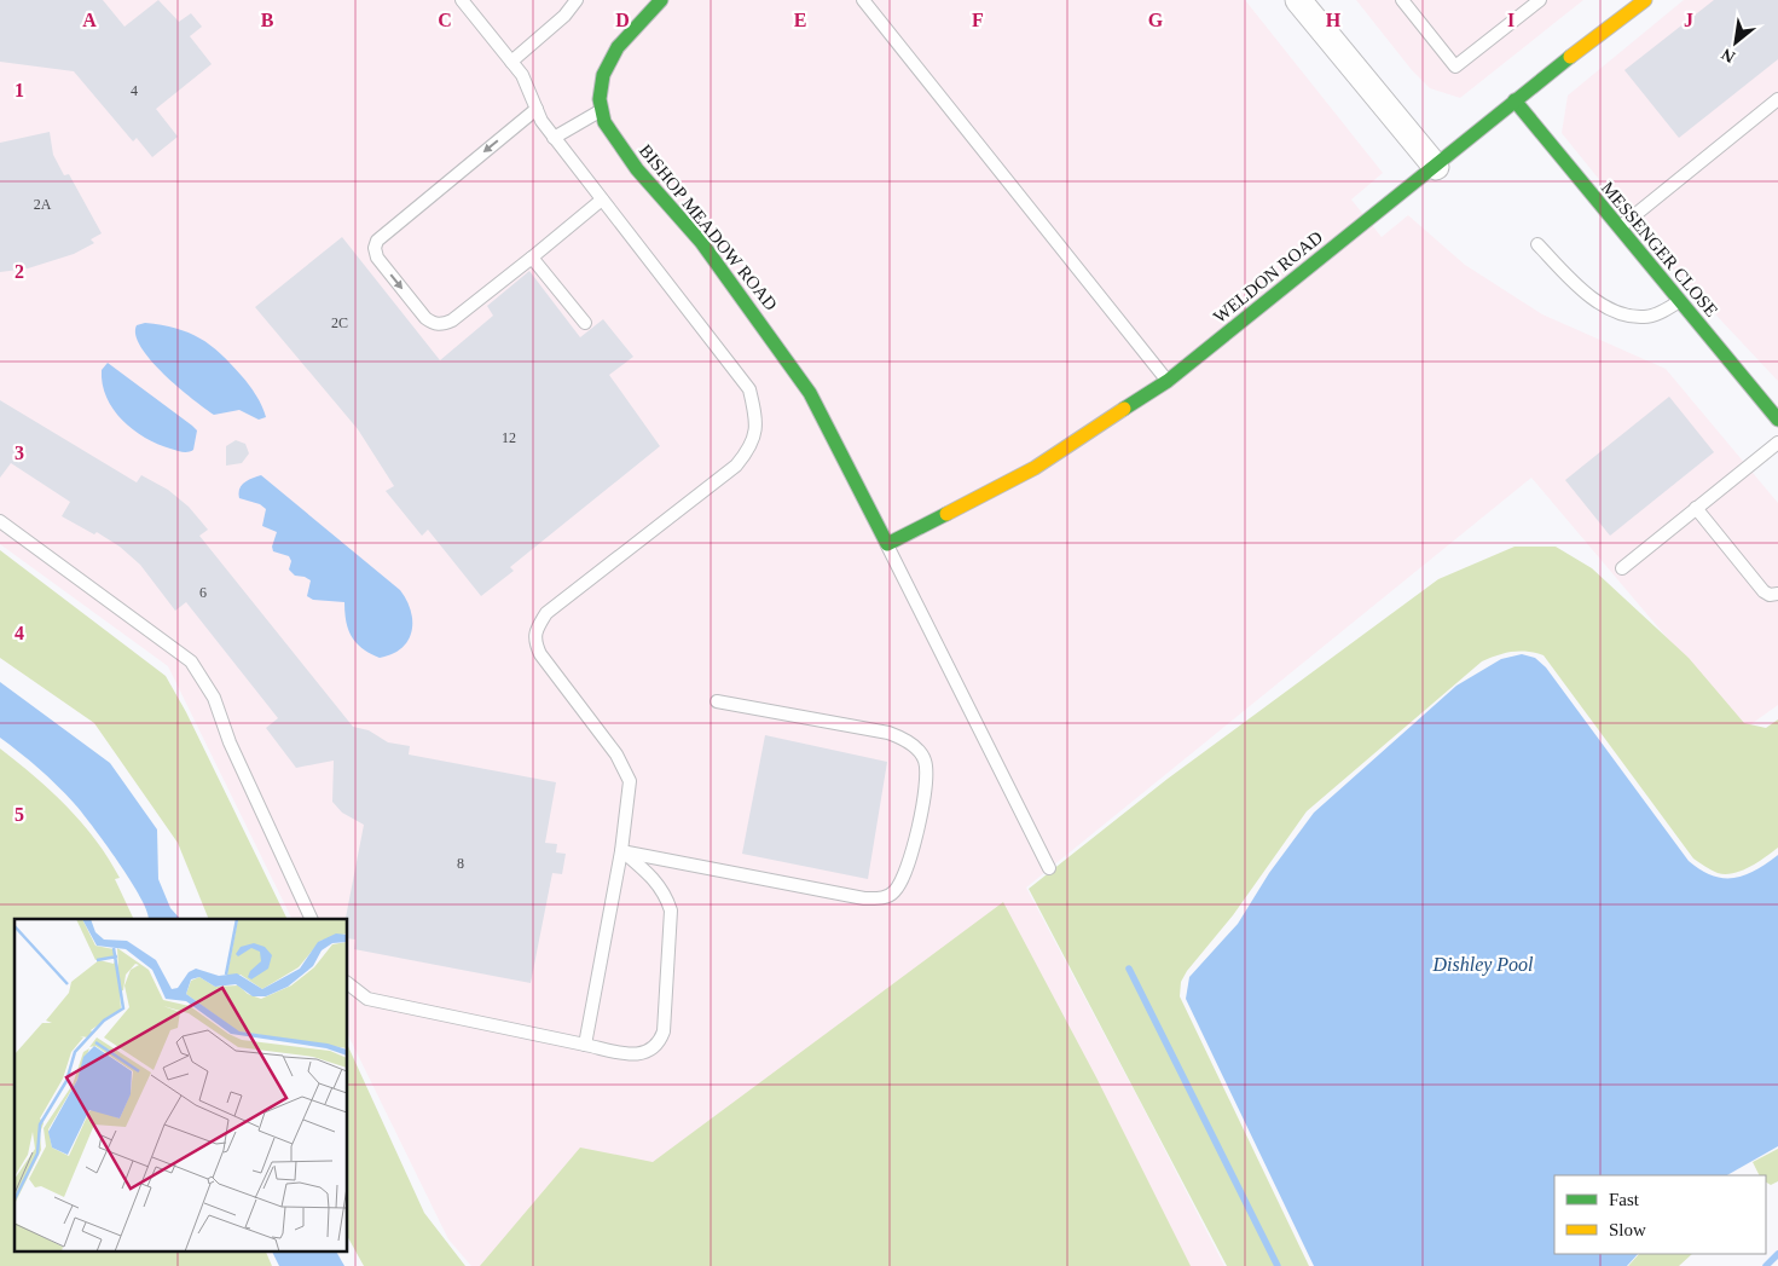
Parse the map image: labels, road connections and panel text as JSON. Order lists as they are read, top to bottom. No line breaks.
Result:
{"streets":{"street":["BISHOP MEADOW ROAD","MESSENGER CLOSE","WELDON ROAD"]},"crossings":[["BISHOP MEADOW ROAD","WELDON ROAD"],["MESSENGER CLOSE","WELDON ROAD"]],"water":["Dishley Pool"],"house_numbers":["4","2A","2C","12","6","8"],"legend":["Fast","Slow"],"north":"bottom left","grid":{"columns":["A","B","C","D","E","F","G","H","I","J"],"rows":["1","2","3","4","5"]}}
